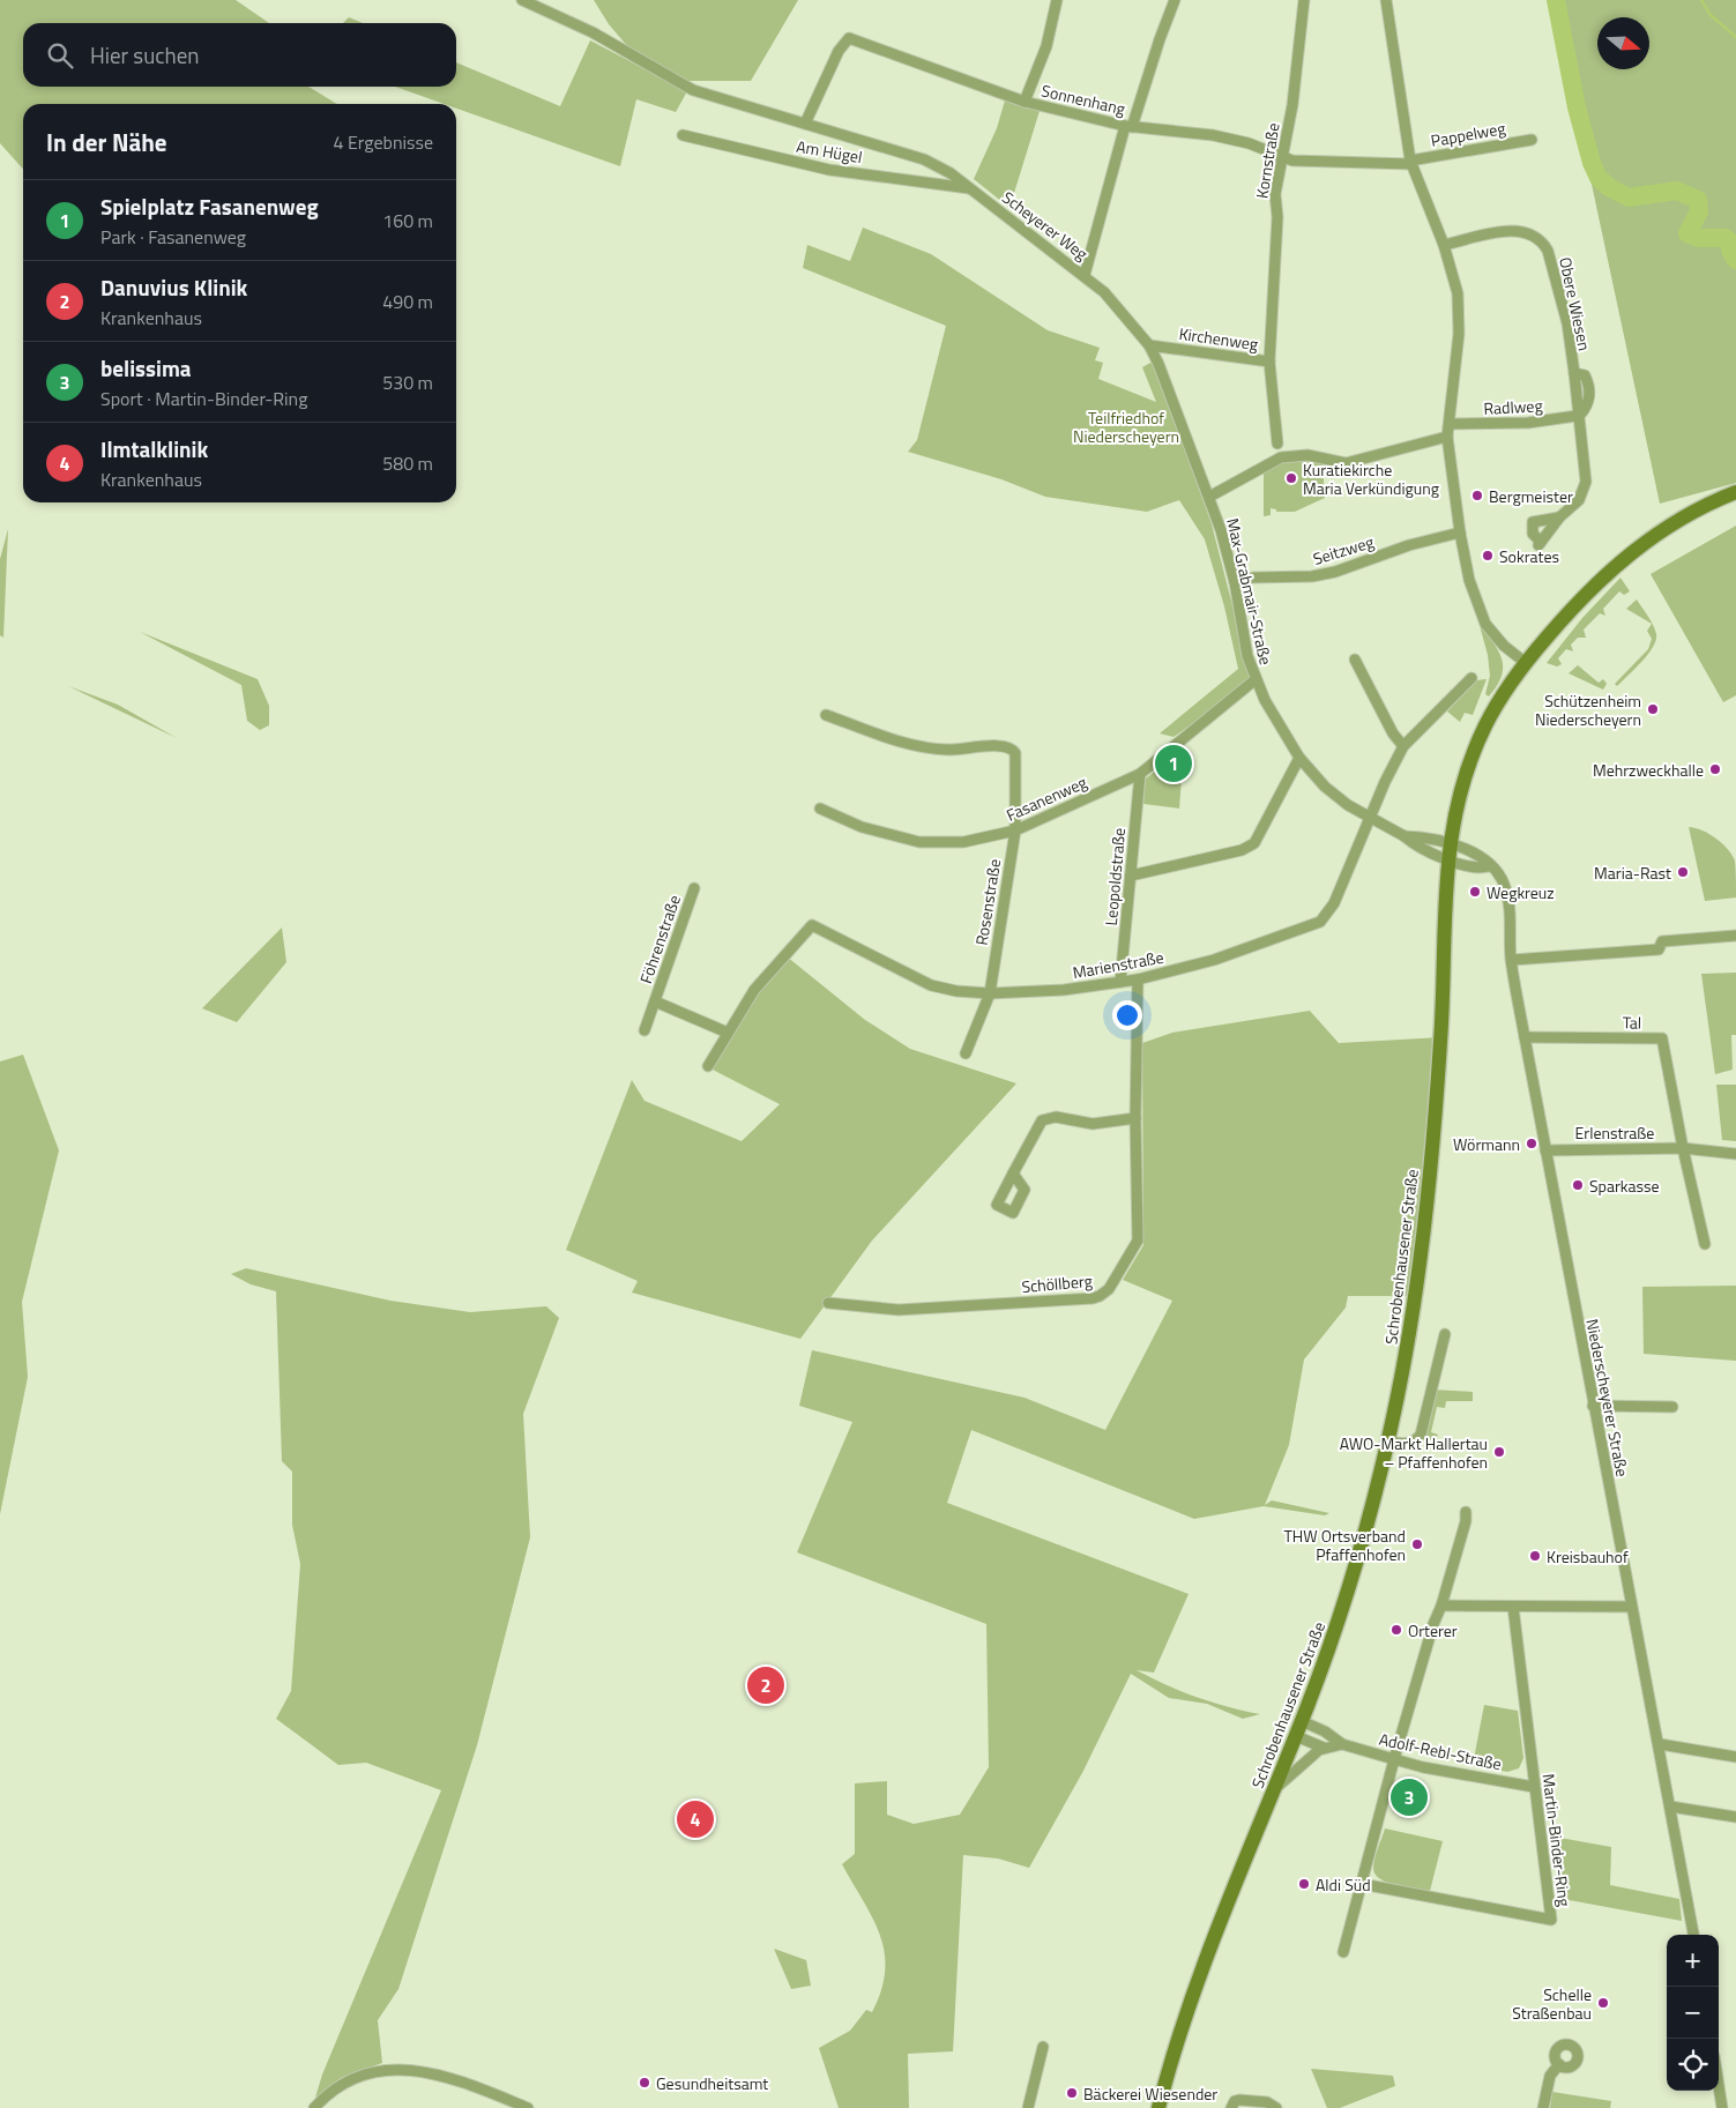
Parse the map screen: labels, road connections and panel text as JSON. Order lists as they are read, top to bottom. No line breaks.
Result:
{"streets":{"main road":["Schrobenhausener Straße"],"street":["Sonnenhang","Pappelweg","Am Hügel","Kornstraße","Scheyerer Weg","Obere Wiesen","Kirchenweg","Radlweg","Seitzweg","Max-Grabmair-Straße","Fasanenweg","Leopoldstraße","Rosenstraße","Föhrenstraße","Marienstraße","Tal","Erlenstraße","Schöllberg","Niederscheyerer Straße","Adolf-Rebl-Straße","Martin-Binder-Ring"]},"crossings":[["Sonnenhang","Pappelweg"],["Sonnenhang","Kornstraße"],["Sonnenhang","Scheyerer Weg"],["Am Hügel","Scheyerer Weg"],["Kornstraße","Kirchenweg"],["Scheyerer Weg","Kirchenweg"],["Scheyerer Weg","Max-Grabmair-Straße"],["Obere Wiesen","Radlweg"],["Seitzweg","Max-Grabmair-Straße"],["Max-Grabmair-Straße","Fasanenweg"],["Max-Grabmair-Straße","Marienstraße"],["Max-Grabmair-Straße","Schrobenhausener Straße"],["Max-Grabmair-Straße","Niederscheyerer Straße"],["Fasanenweg","Leopoldstraße"],["Fasanenweg","Rosenstraße"],["Leopoldstraße","Marienstraße"],["Rosenstraße","Marienstraße"],["Föhrenstraße","Marienstraße"],["Marienstraße","Schöllberg"],["Tal","Erlenstraße"],["Tal","Niederscheyerer Straße"],["Erlenstraße","Niederscheyerer Straße"],["Schrobenhausener Straße","Niederscheyerer Straße"],["Schrobenhausener Straße","Adolf-Rebl-Straße"],["Adolf-Rebl-Straße","Martin-Binder-Ring"]],"parks":["Teilfriedhof Niederscheyern"],"places":["Kuratiekirche Maria Verkündigung","Bergmeister","Sokrates","Schützenheim Niederscheyern","Mehrzweckhalle","Maria-Rast","Wegkreuz","Wörmann","Sparkasse","AWO-Markt Hallertau – Pfaffenhofen","THW Ortsverband Pfaffenhofen","Kreisbauhof","Orterer","Aldi Süd","Schelle Straßenbau","Gesundheitsamt","Bäckerei Wiesender"],"north":"right","page":{"search":"Hier suchen","heading":["In der Nähe","4 Ergebnisse"],"list":[{"mark":"1","name":"Spielplatz Fasanenweg","note":"Park · Fasanenweg","value":"160 m"},{"mark":"2","name":"Danuvius Klinik","note":"Krankenhaus","value":"490 m"},{"mark":"3","name":"belissima","note":"Sport · Martin-Binder-Ring","value":"530 m"},{"mark":"4","name":"Ilmtalklinik","note":"Krankenhaus","value":"580 m"}],"pins":["1","2","3","4"],"map_buttons":["+","−"]}}
